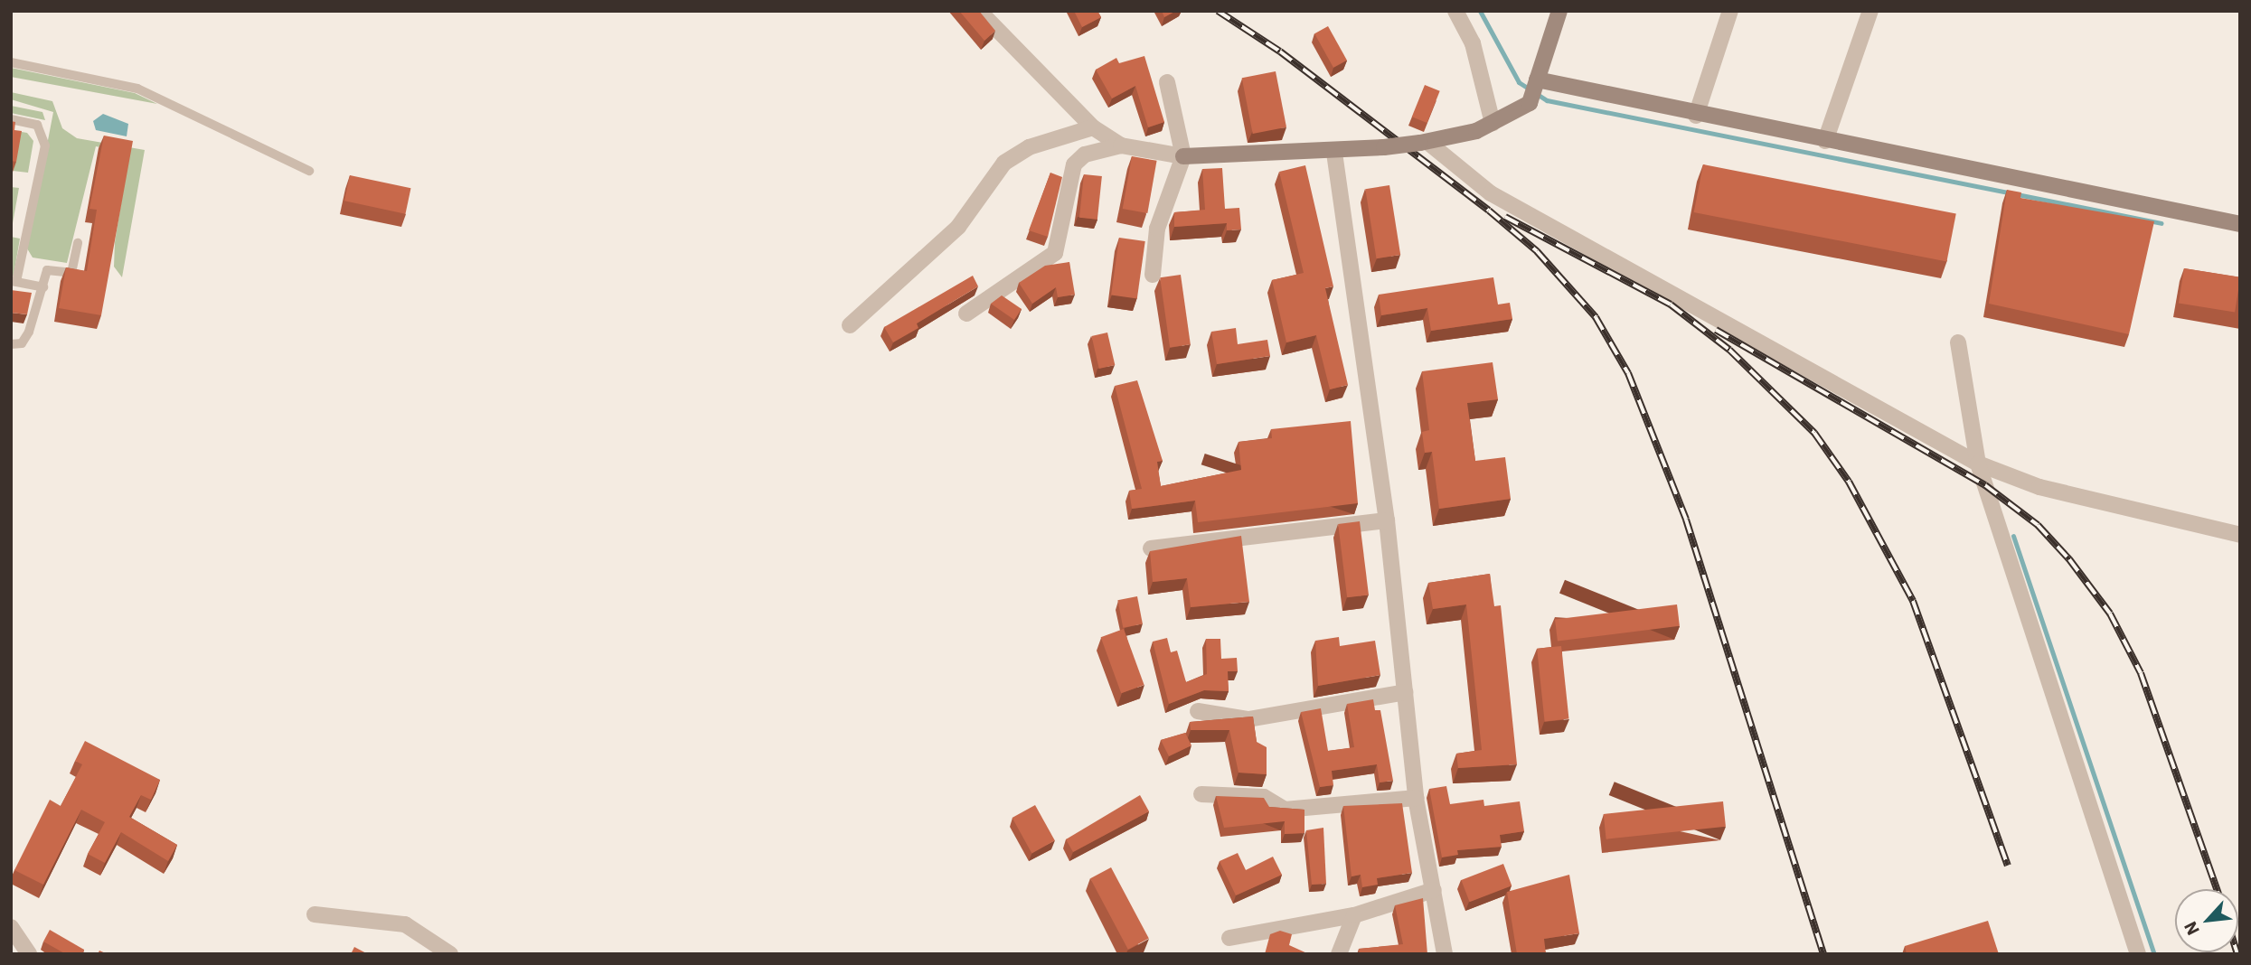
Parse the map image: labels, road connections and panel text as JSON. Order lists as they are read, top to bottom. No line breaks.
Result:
{"north":"bottom left"}
